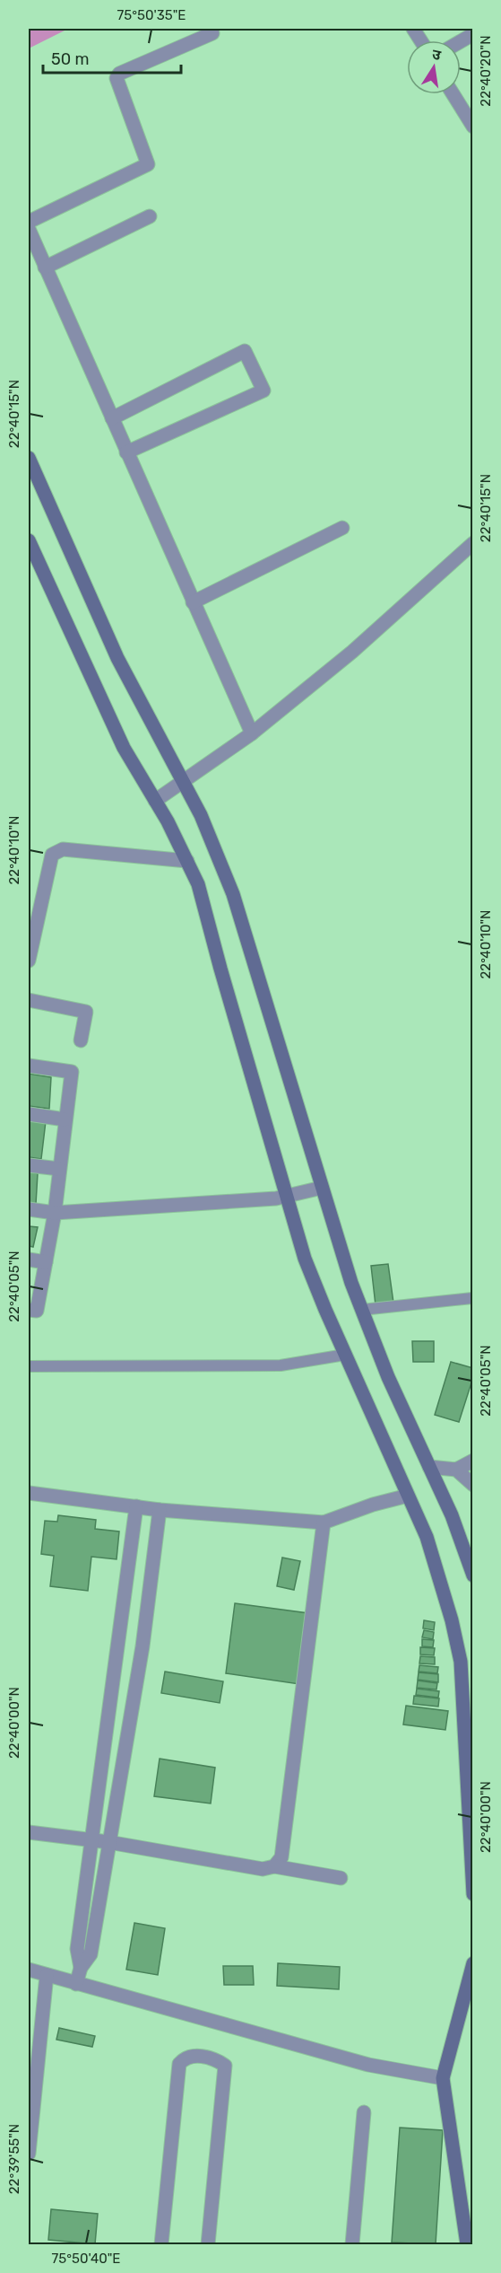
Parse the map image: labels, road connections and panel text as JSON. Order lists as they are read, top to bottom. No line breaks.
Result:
{"scale_bar":"50 m","north":"top","coordinates":["75°50'35\"E","22°40'20\"N","22°40'15\"N","22°40'10\"N","22°40'05\"N","22°40'00\"N","22°39'55\"N","75°50'40\"E"]}
